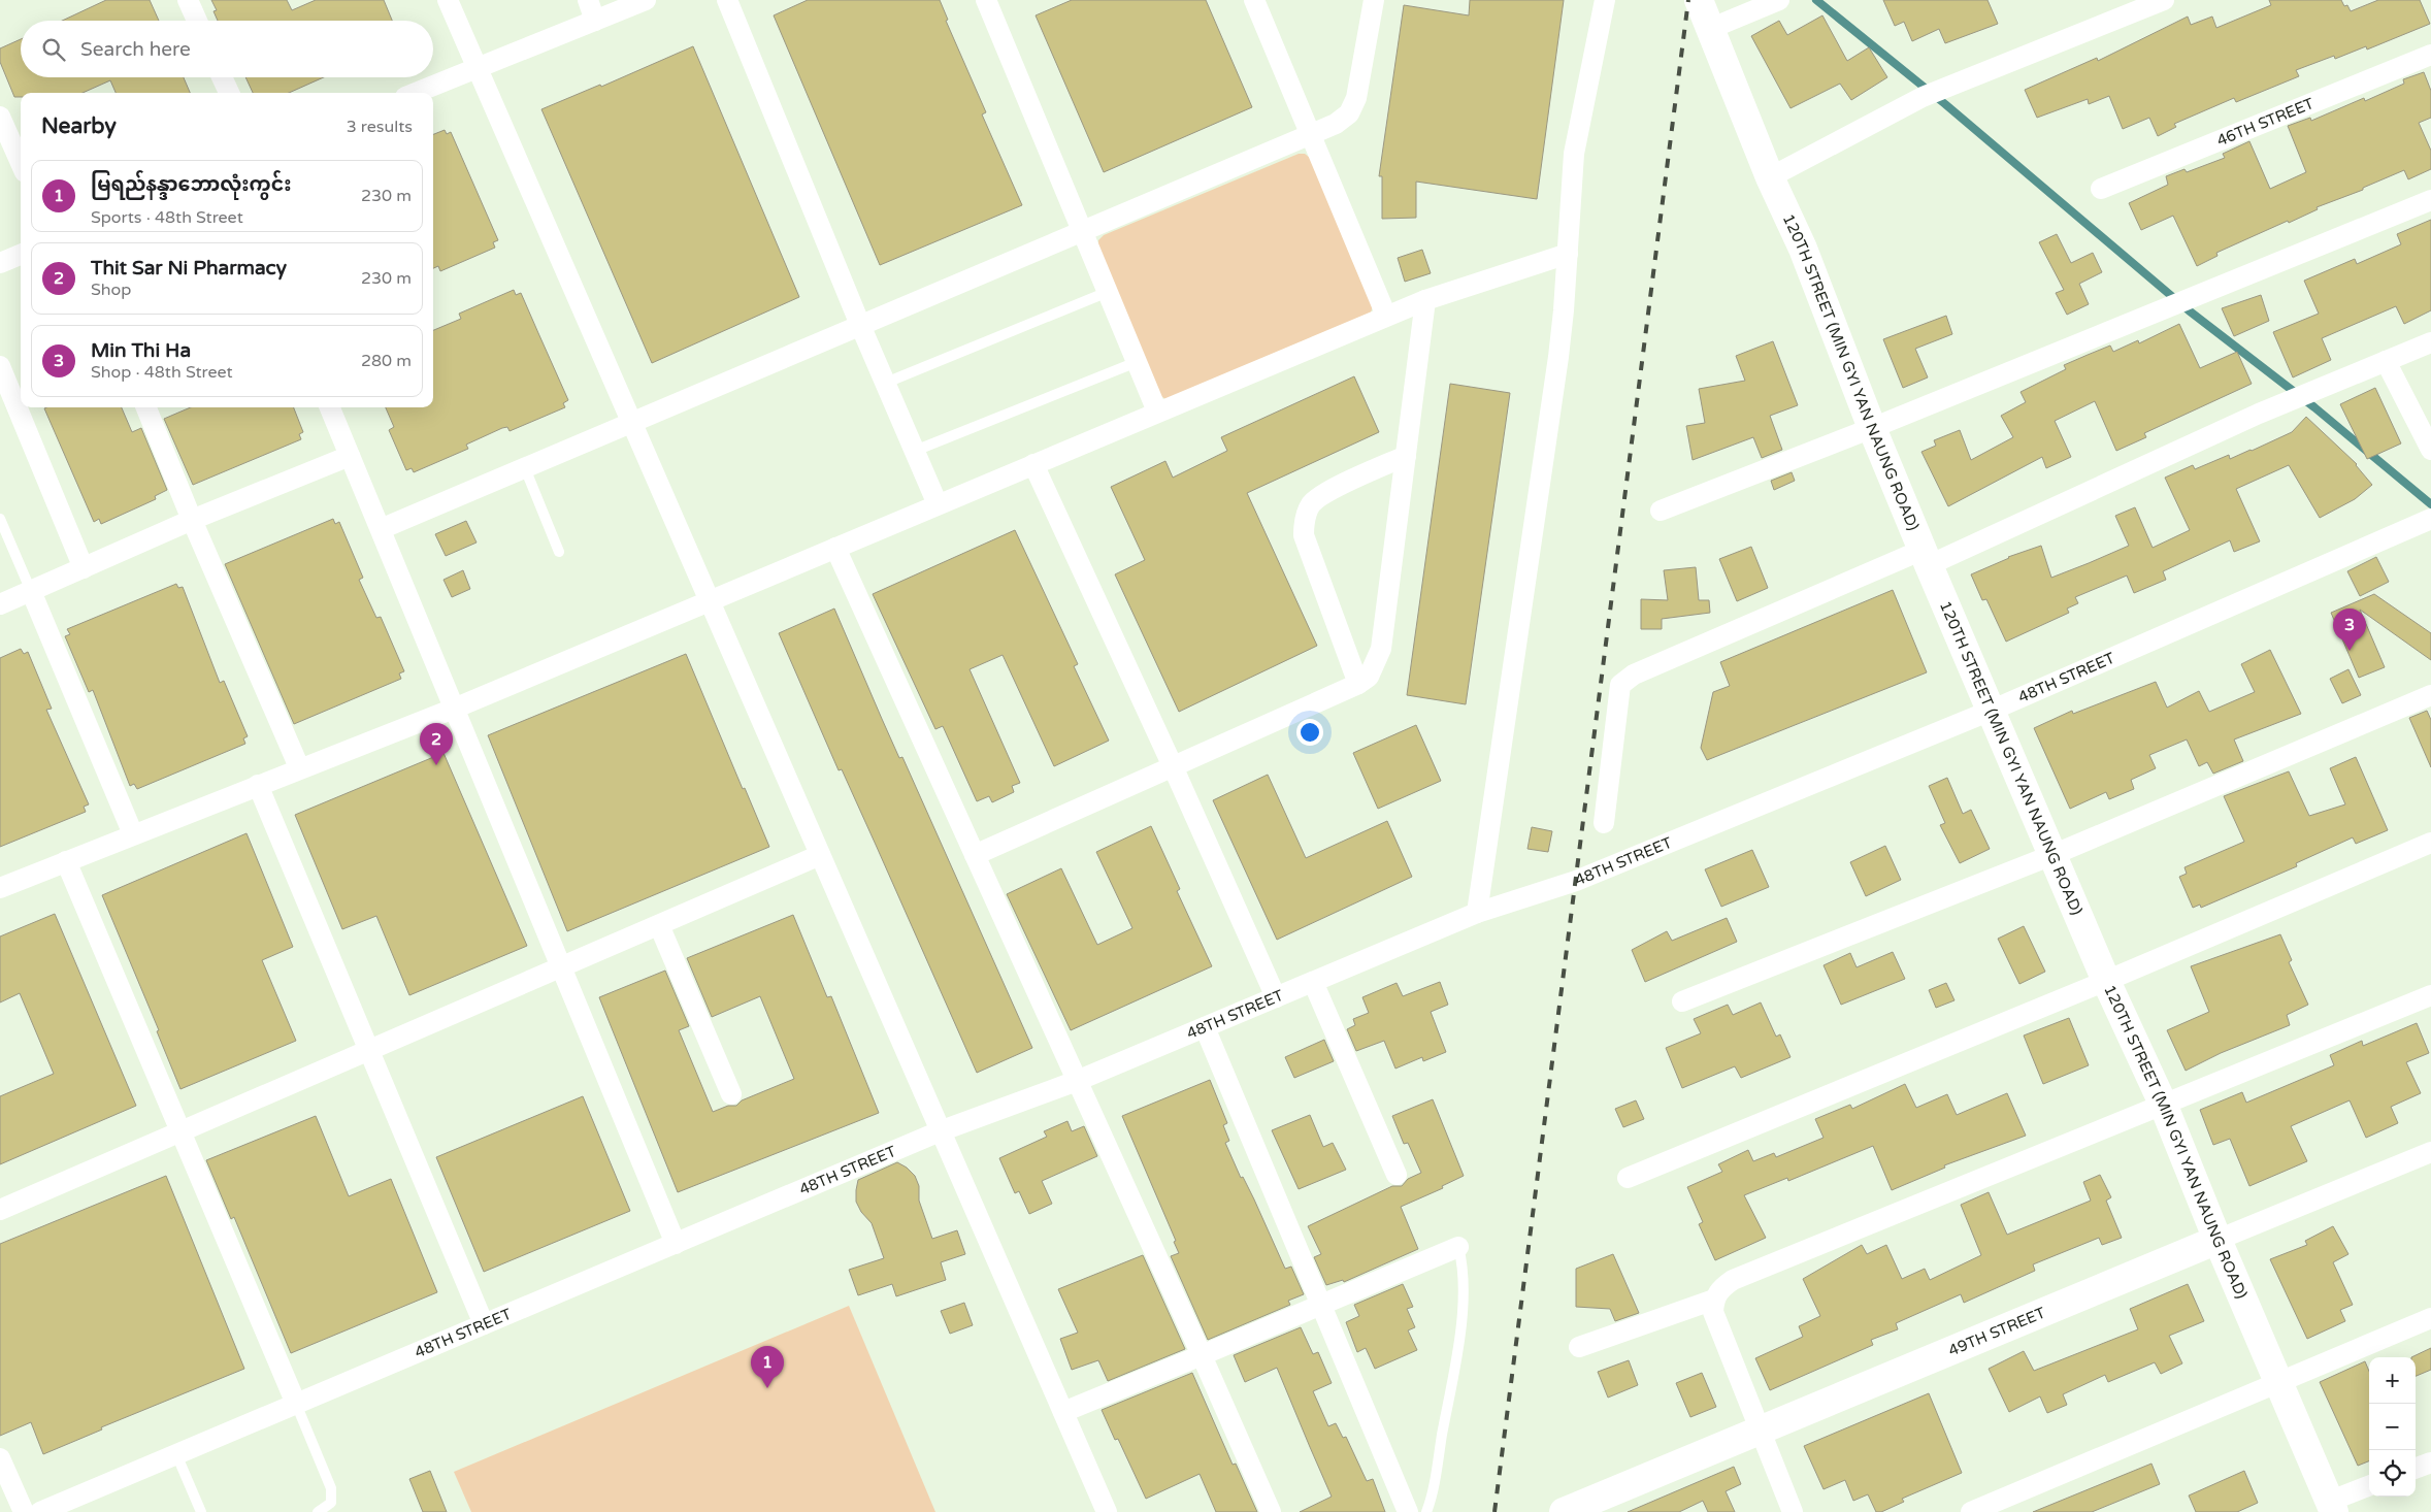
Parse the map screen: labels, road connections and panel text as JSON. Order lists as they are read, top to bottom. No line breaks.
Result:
{"streets":{"street":["46TH STREET","120TH STREET (MIN GYI YAN NAUNG ROAD)","48TH STREET","49TH STREET"]},"crossings":[["120TH STREET (MIN GYI YAN NAUNG ROAD)","48TH STREET"],["120TH STREET (MIN GYI YAN NAUNG ROAD)","49TH STREET"]],"page":{"search":"Search here","heading":["Nearby","3 results"],"list":[{"mark":"1","name":"မြရည်နန္ဒာဘောလုံးကွင်း","note":"Sports · 48th Street","value":"230 m"},{"mark":"2","name":"Thit Sar Ni Pharmacy","note":"Shop","value":"230 m"},{"mark":"3","name":"Min Thi Ha","note":"Shop · 48th Street","value":"280 m"}],"pins":["3","2","1"],"map_buttons":["+","−"]}}
